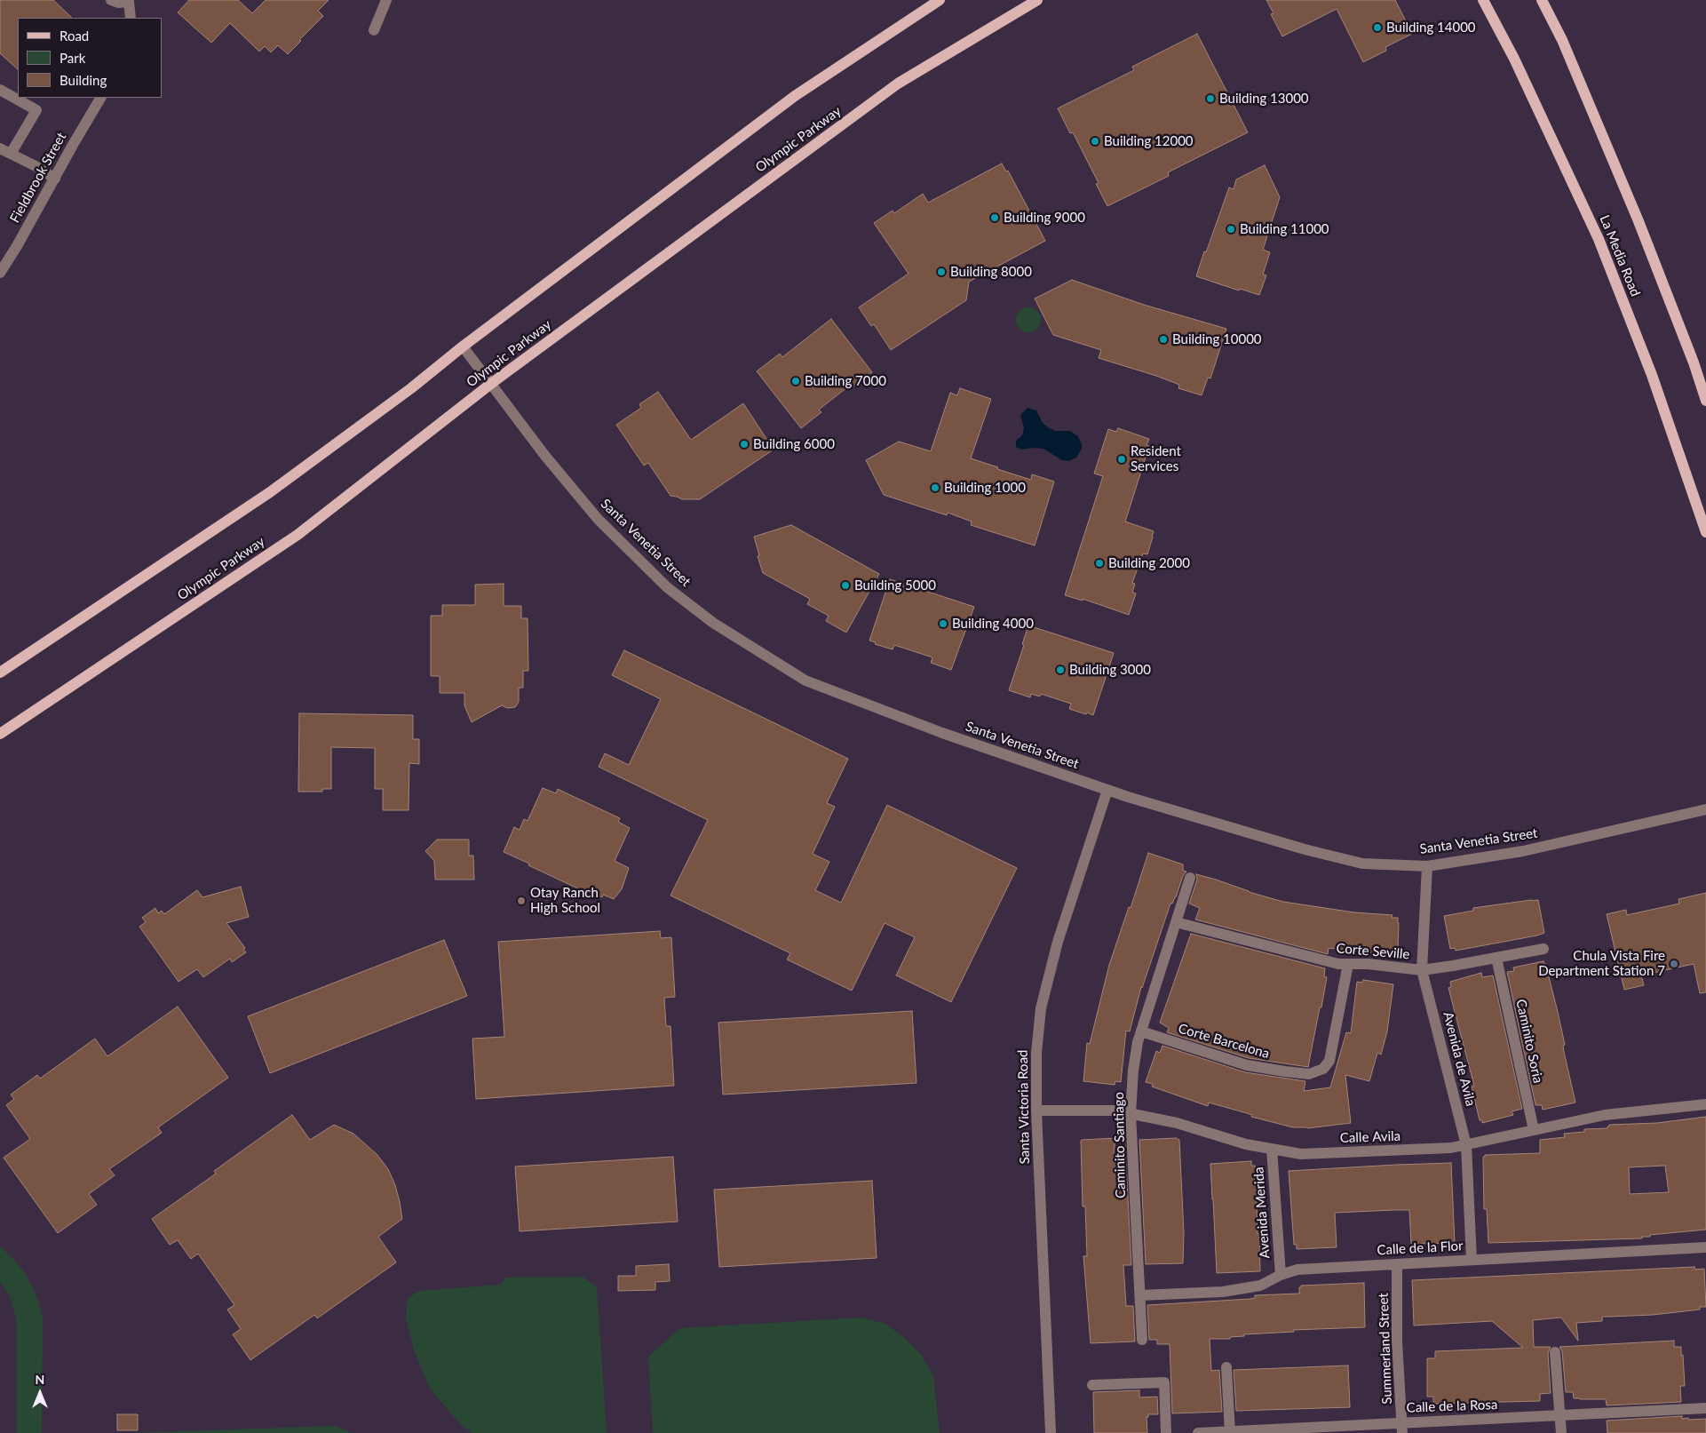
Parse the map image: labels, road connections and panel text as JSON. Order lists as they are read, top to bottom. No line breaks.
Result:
{"streets":{"main road":["Olympic Parkway","La Media Road"],"street":["Fieldbrook Street","Santa Venetia Street","Corte Seville","Corte Barcelona","Caminito Soria","Avenida de Avila","Santa Victoria Road","Calle Avila","Caminito Santiago","Avenida Merida","Calle de la Flor","Summerland Street","Calle de la Rosa"]},"crossings":[["Olympic Parkway","Santa Venetia Street"],["Santa Venetia Street","Avenida de Avila"],["Santa Venetia Street","Santa Victoria Road"],["Corte Seville","Corte Barcelona"],["Corte Seville","Caminito Soria"],["Corte Seville","Avenida de Avila"],["Corte Seville","Caminito Santiago"],["Corte Barcelona","Caminito Santiago"],["Caminito Soria","Calle Avila"],["Avenida de Avila","Calle Avila"],["Avenida de Avila","Calle de la Flor"],["Santa Victoria Road","Calle Avila"],["Calle Avila","Caminito Santiago"],["Calle Avila","Avenida Merida"],["Caminito Santiago","Calle de la Flor"],["Avenida Merida","Calle de la Flor"],["Calle de la Flor","Summerland Street"],["Summerland Street","Calle de la Rosa"]],"places":["Building 14000","Building 13000","Building 12000","Building 9000","Building 11000","Building 8000","Building 10000","Building 7000","Building 6000","Resident Services","Building 1000","Building 2000","Building 5000","Building 4000","Building 3000","Otay Ranch High School","Chula Vista Fire Department Station 7"],"legend":["Road","Park","Building"],"north":"top"}
